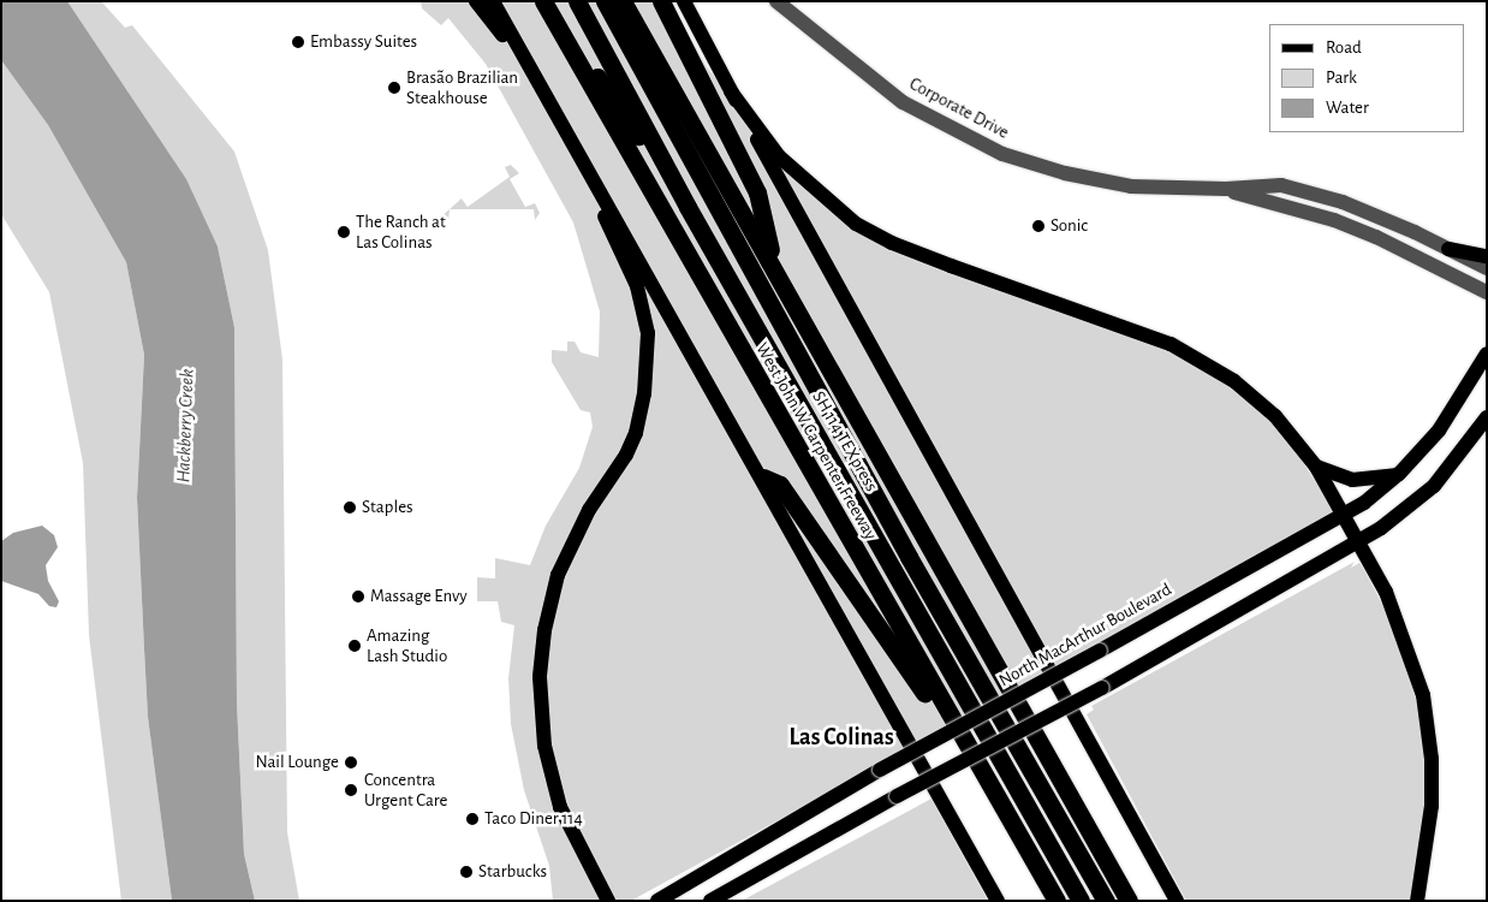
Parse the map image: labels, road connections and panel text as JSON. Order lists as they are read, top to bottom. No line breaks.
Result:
{"streets":{"highway":["West John W Carpenter Freeway","SH 114 TEXpress"],"main road":["North MacArthur Boulevard"],"street":["Corporate Drive"]},"districts":["Las Colinas"],"water":["Hackberry Creek"],"places":["Embassy Suites","Brasão Brazilian Steakhouse","Sonic","The Ranch at Las Colinas","Staples","Massage Envy","Amazing Lash Studio","Nail Lounge","Concentra Urgent Care","Taco Diner 114","Starbucks"],"legend":["Road","Park","Water"]}
